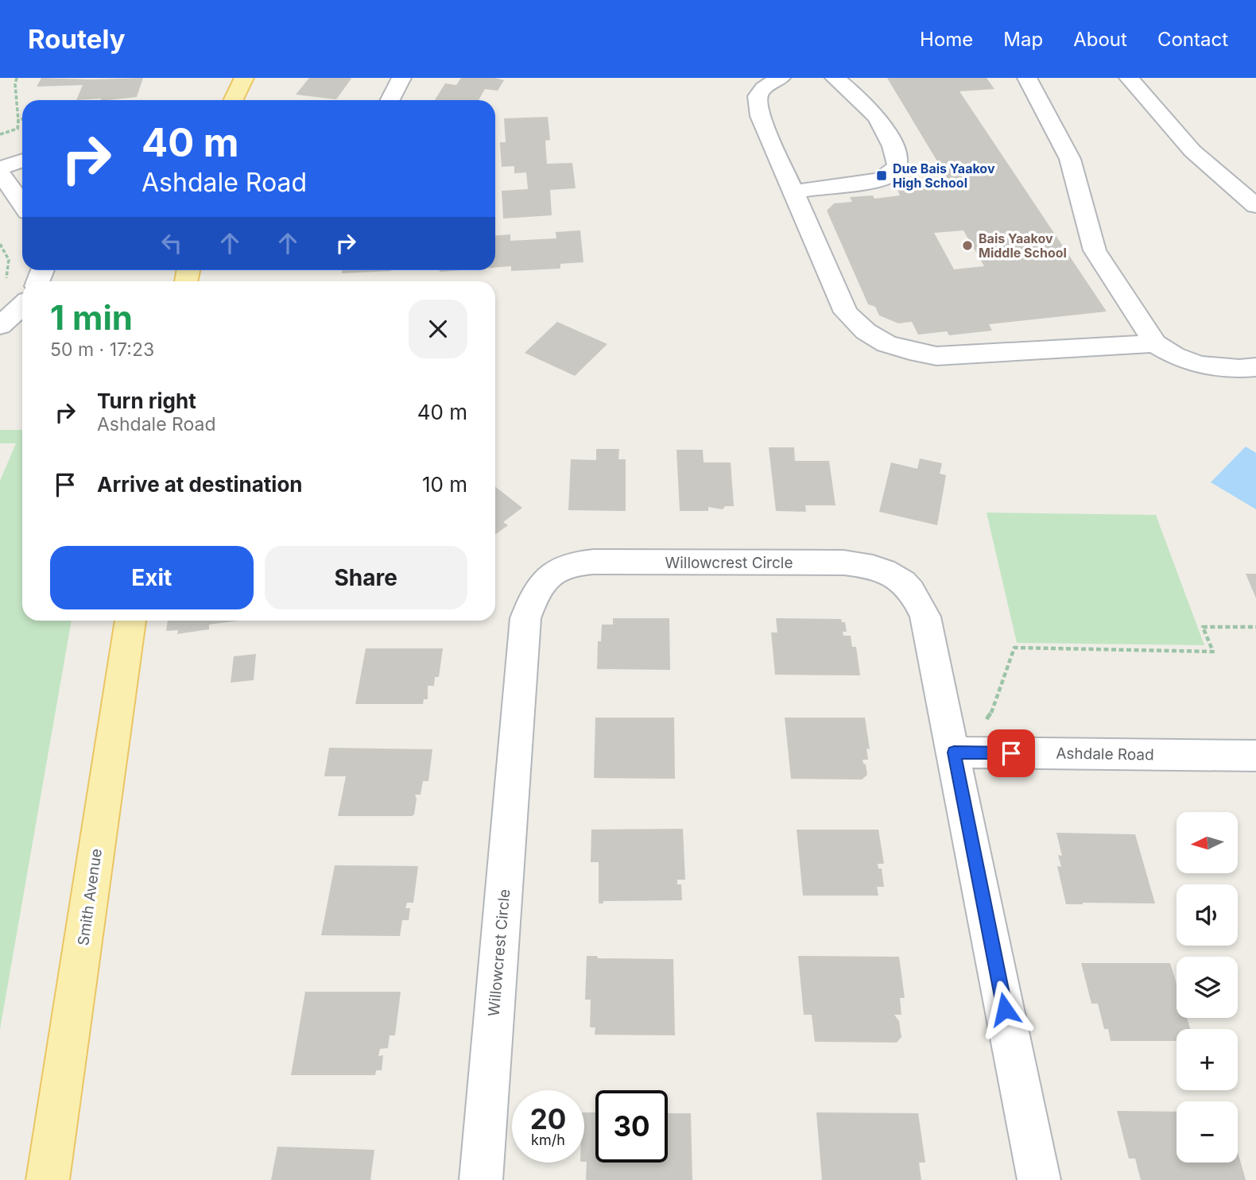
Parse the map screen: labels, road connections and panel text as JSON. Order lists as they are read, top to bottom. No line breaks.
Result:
{"streets":{"main road":["Smith Avenue"],"street":["Willowcrest Circle","Ashdale Road"]},"crossings":[["Willowcrest Circle","Ashdale Road"]],"places":{"transit":["Due Bais Yaakov High School"],"other":["Bais Yaakov Middle School"]},"north":"left","page":{"header":"Routely","nav":["Home","Map","About","Contact"],"turn":["40 m","Ashdale Road"],"heading":["1 min","50 m · 17:23"],"list":[{"name":"Turn right","note":"Ashdale Road","value":"40 m"},{"name":"Arrive at destination","value":"10 m"}],"buttons":["Exit","Share"],"map_buttons":["+","−"],"speed":"20 km/h","limit":"30"}}
